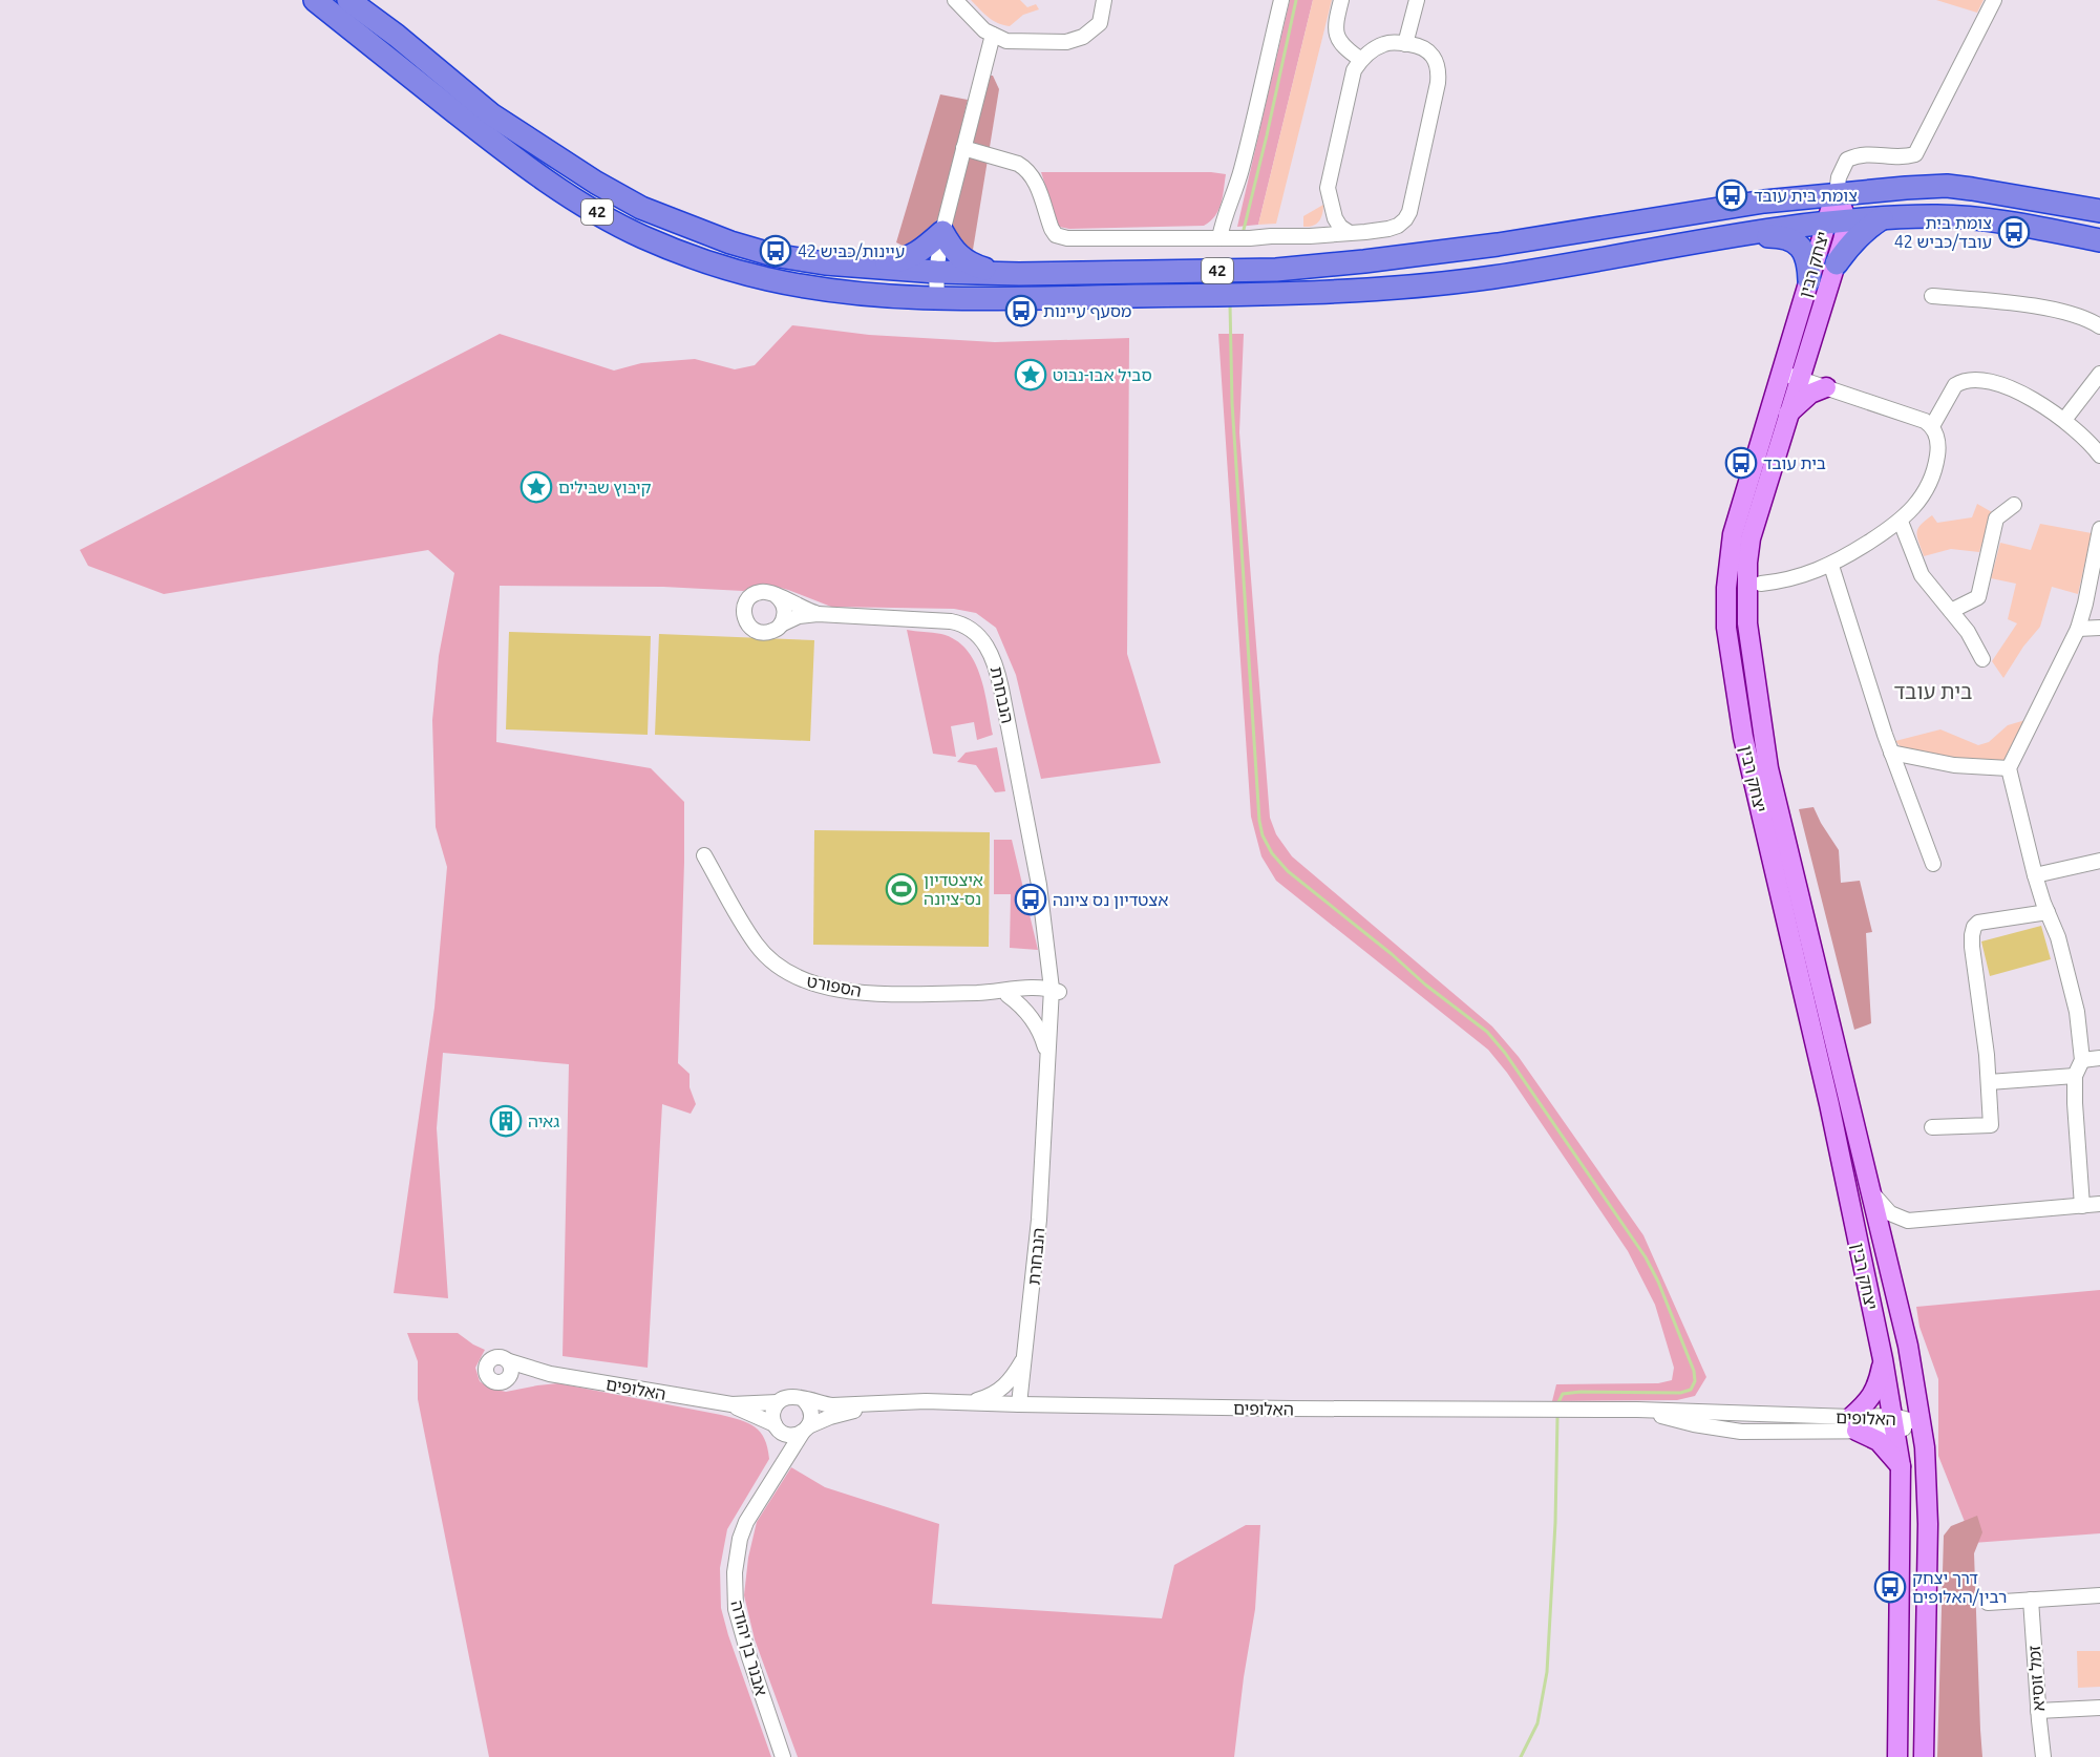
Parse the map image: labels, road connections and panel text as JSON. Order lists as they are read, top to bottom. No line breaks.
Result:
{"streets":{"highway":["42"],"main road":["יצחק רבין"],"street":["הנבחרת","הספורט","האלופים","אבנר בן יהודה","זמל זוסיא"]},"crossings":[["42","יצחק רבין"],["יצחק רבין","האלופים"],["הנבחרת","הספורט"],["הנבחרת","האלופים"],["האלופים","אבנר בן יהודה"]],"districts":["בית עובד"],"places":{"bus stop":["צומת בית עובד","צומת בית עובד/כביש 42","עיינות/כביש 42","מסעף עיינות","בית עובד","אצטדיון נס ציונה","דרך יצחק רבין/האלופים"],"place":["סביל אבו-נבוט","קיבוץ שבילים"],"sports":["איצטדיון נס-ציונה"],"building":["גאיה"]}}
